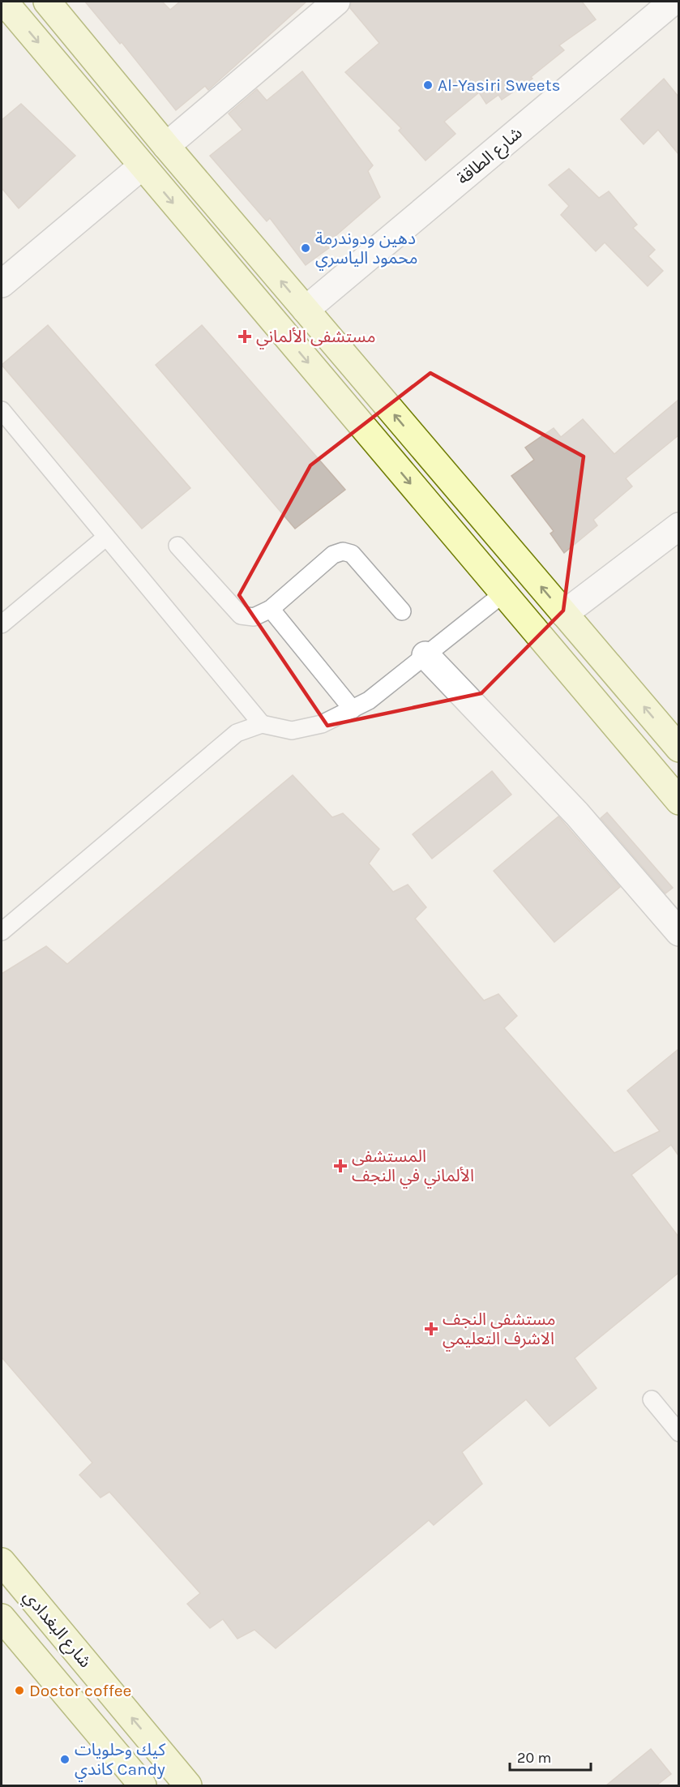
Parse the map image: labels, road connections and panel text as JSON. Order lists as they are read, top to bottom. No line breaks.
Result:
{"streets":{"street":["شارع الطاقة","شارع البغدادي"]},"places":{"other":["Al-Yasiri Sweets","دهين ودوندرمة محمود الياسري","Doctor coffee","كيك وحلويات كاندي Candy"],"health":["مستشفى الألماني","المستشفى الألماني في النجف","مستشفى النجف الاشرف التعليمي"]},"scale_bar":"20 m"}
